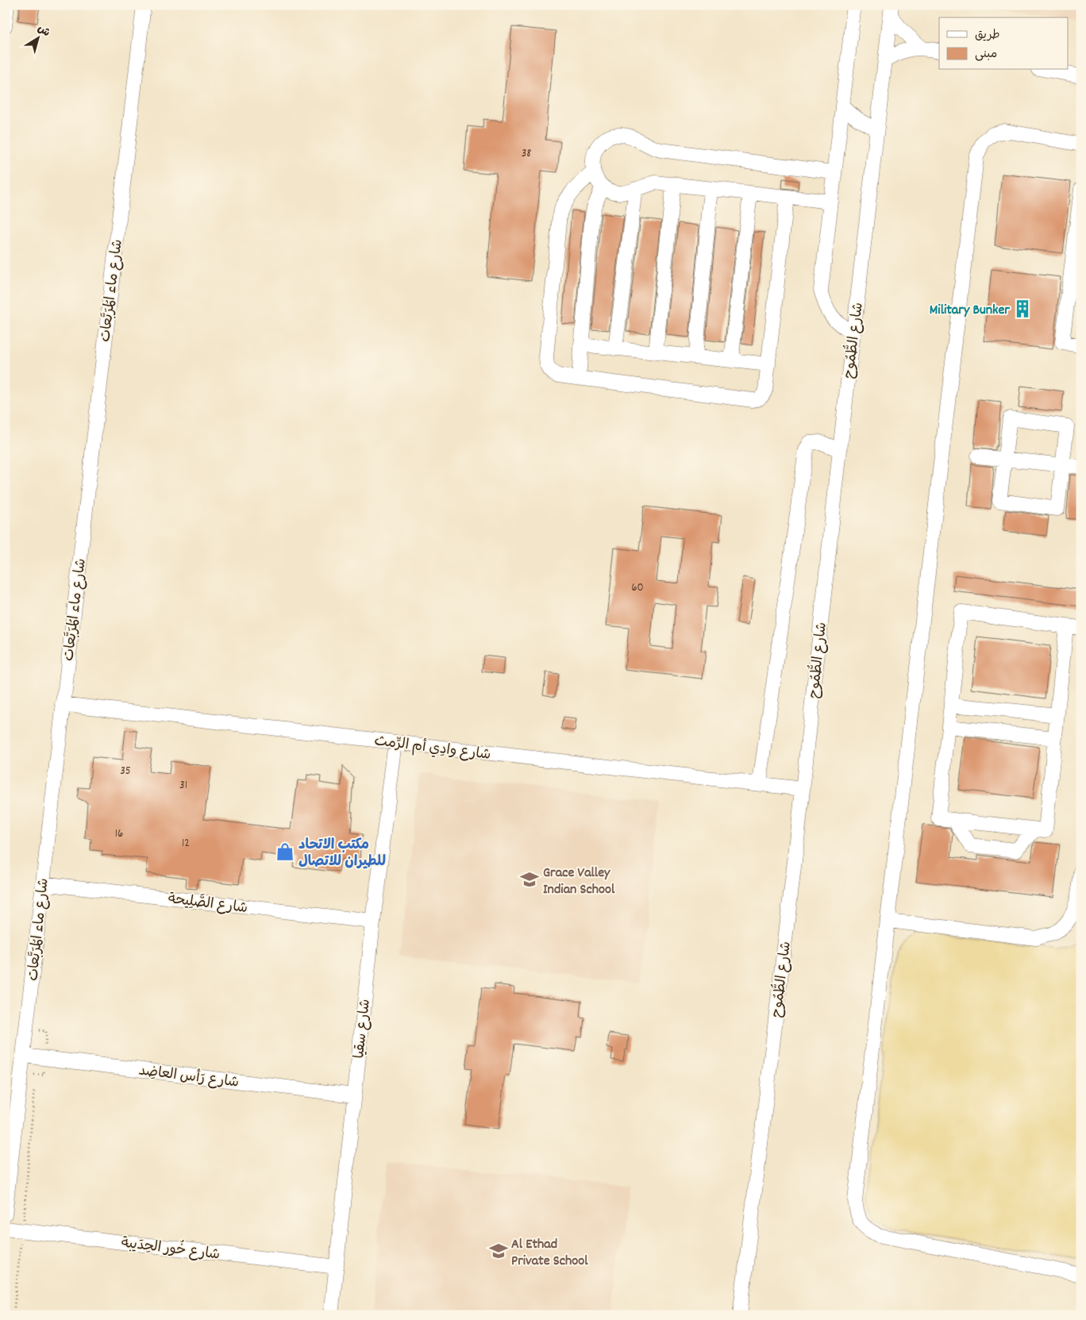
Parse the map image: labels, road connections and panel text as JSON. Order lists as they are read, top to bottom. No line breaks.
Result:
{"streets":{"street":["شارع ماء المُرَبَّعات","شارع الطُّمُوح","شارع وادِي أم الرِّمث","شارع الصَّلِيحة","شارع سقيا","شارع رَأس العاضِد","شارع خُور الحِدَيبة"]},"crossings":[["شارع ماء المُرَبَّعات","شارع وادِي أم الرِّمث"],["شارع ماء المُرَبَّعات","شارع الصَّلِيحة"],["شارع ماء المُرَبَّعات","شارع رَأس العاضِد"],["شارع الطُّمُوح","شارع وادِي أم الرِّمث"],["شارع وادِي أم الرِّمث","شارع سقيا"],["شارع الصَّلِيحة","شارع سقيا"],["شارع سقيا","شارع رَأس العاضِد"],["شارع سقيا","شارع خُور الحِدَيبة"]],"places":{"building":["Military Bunker"],"shop":["مكتب الاتحاد للطيران للاتصال"],"school or university":["Grace Valley Indian School","Al Ethad Private School"]},"house_numbers":["38","60","35","31","16","12"],"legend":["طريق","مبنى"],"north":"top right"}
